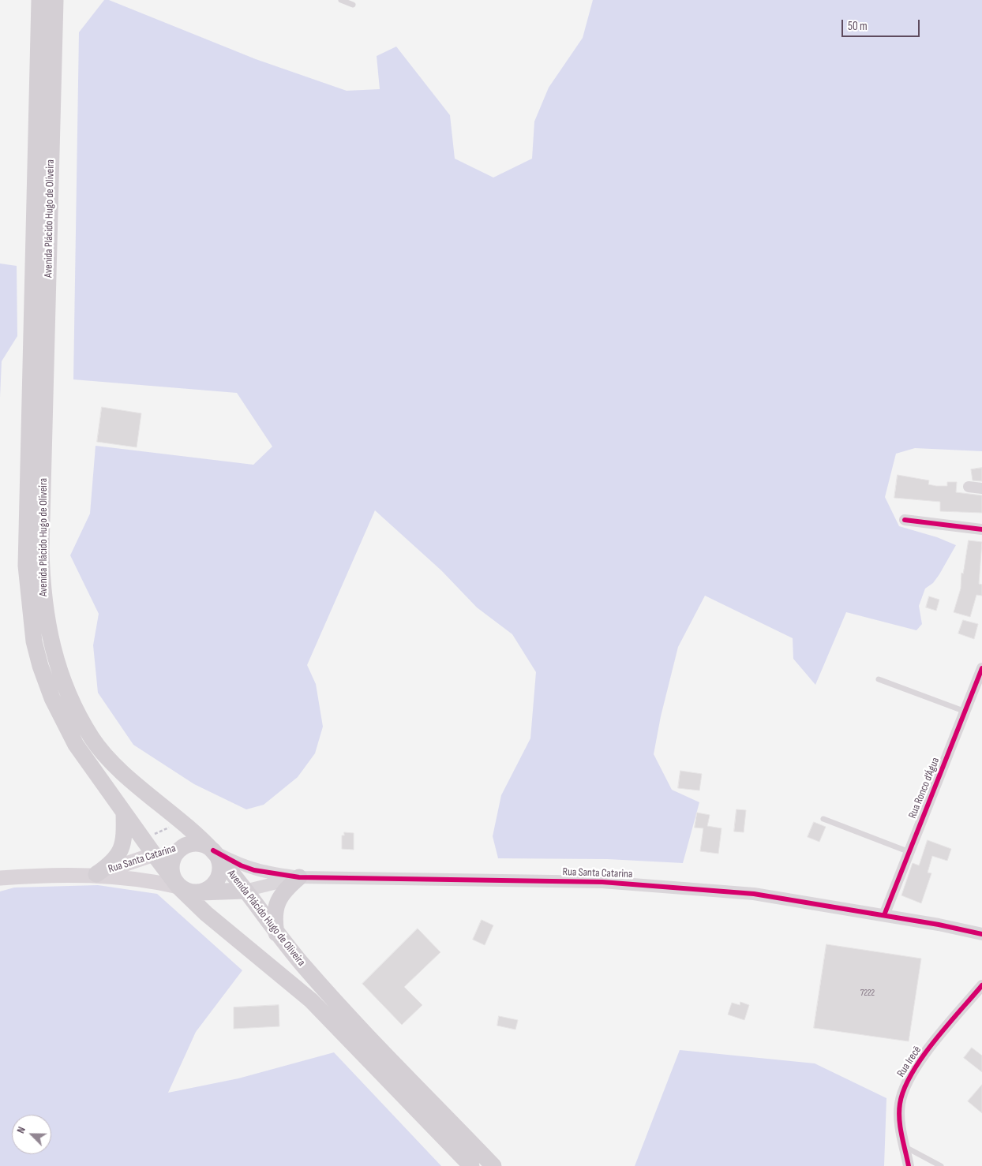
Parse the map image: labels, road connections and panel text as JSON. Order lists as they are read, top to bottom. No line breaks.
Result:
{"streets":{"main road":["Avenida Plácido Hugo de Oliveira","Rua Santa Catarina"],"street":["Rua Ronco d’Água","Rua Irecê"]},"crossings":[["Avenida Plácido Hugo de Oliveira","Rua Santa Catarina"],["Rua Ronco d’Água","Rua Santa Catarina"]],"house_numbers":["7222"],"scale_bar":"50 m","north":"top left"}
